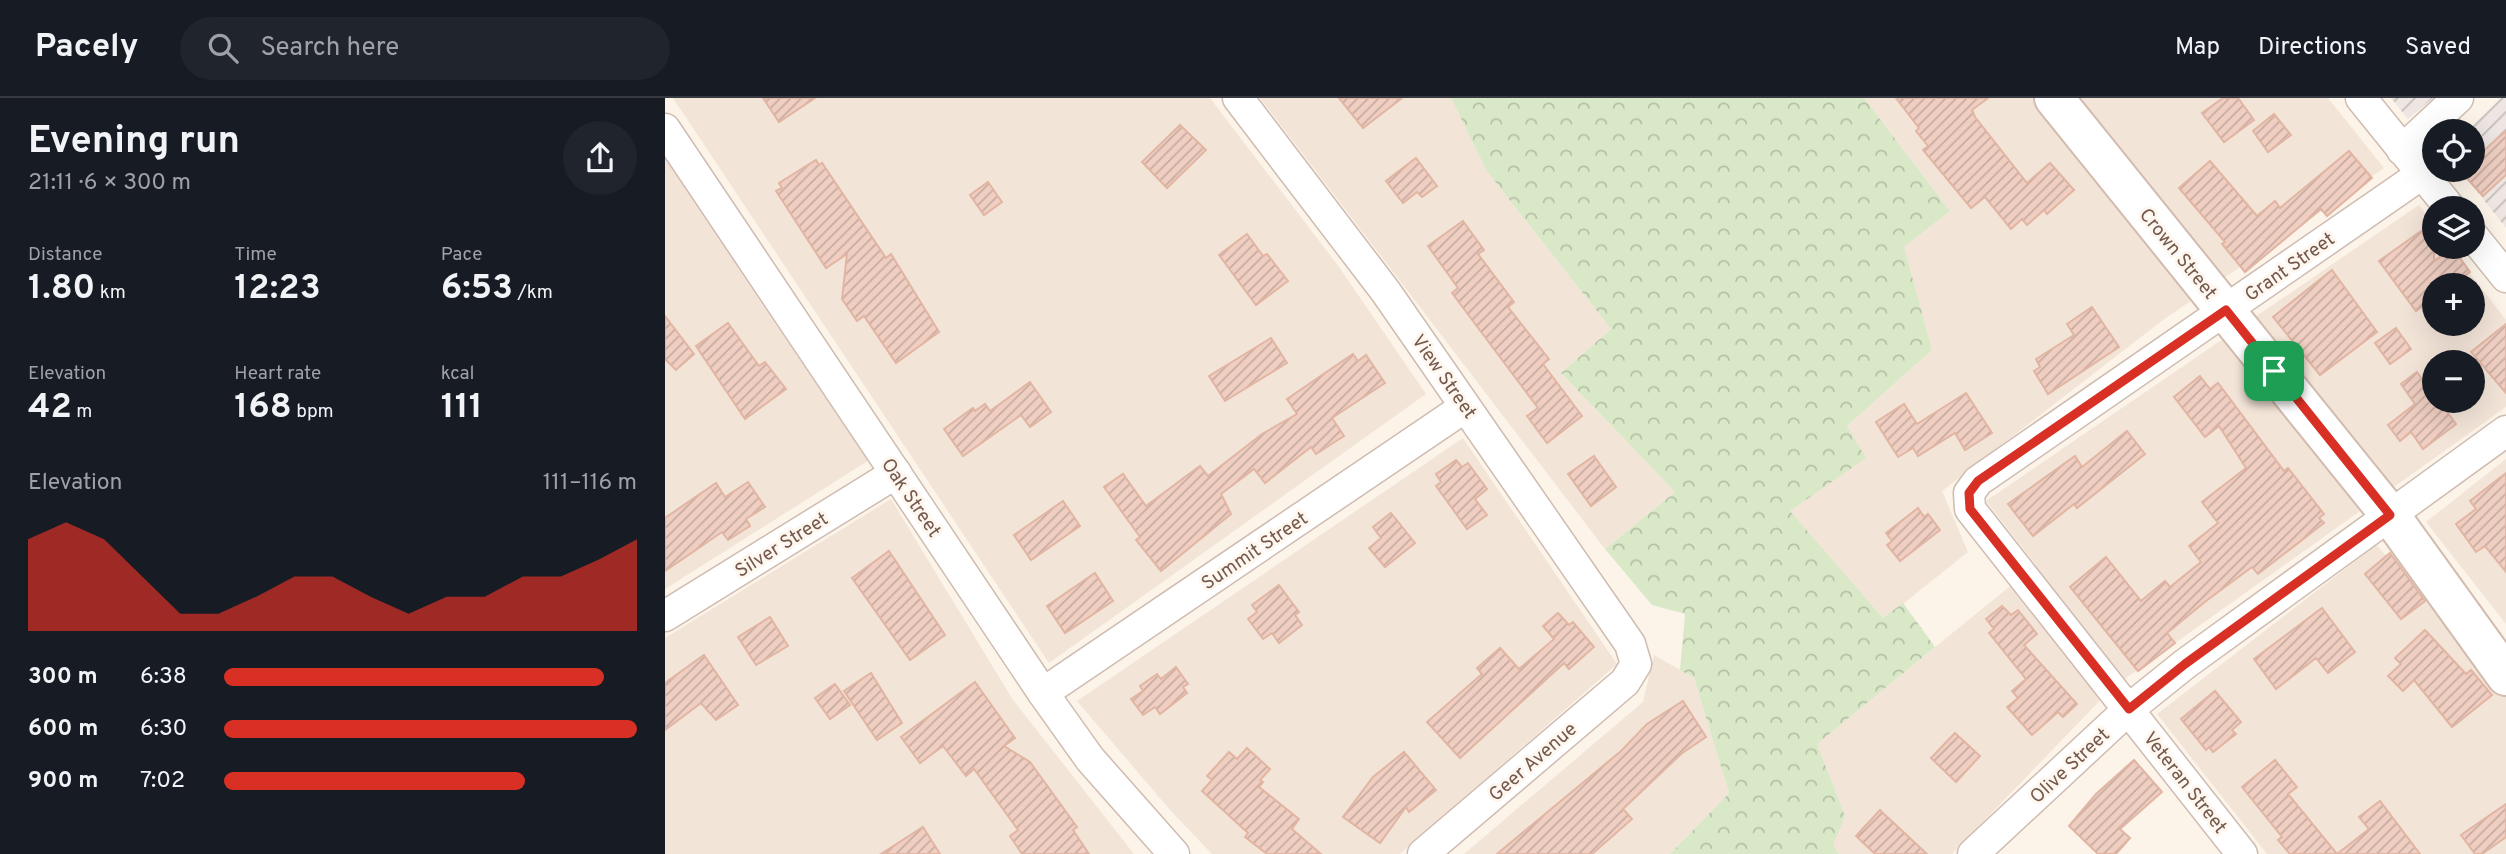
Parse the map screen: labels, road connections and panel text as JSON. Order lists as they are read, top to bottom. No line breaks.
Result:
{"streets":{"street":["Crown Street","Grant Street","View Street","Oak Street","Silver Street","Summit Street","Geer Avenue","Olive Street","Veteran Street"]},"crossings":[["Crown Street","Grant Street"],["Crown Street","Olive Street"],["Grant Street","Olive Street"],["Grant Street","Veteran Street"],["View Street","Summit Street"],["View Street","Geer Avenue"],["Oak Street","Silver Street"],["Oak Street","Summit Street"],["Olive Street","Veteran Street"]],"page":{"header":"Pacely","search":"Search here","nav":["Map","Directions","Saved"],"heading":["Evening run","21:11 · 6 × 300 m"],"map_buttons":["+","−"],"stats":[["Distance","1.80 km"],["Time","12:23"],["Pace","6:53 /km"],["Elevation","42 m"],["Heart rate","168 bpm"],["kcal","111"]],"chart":["Elevation","111–116 m"],"list":[{"name":"300 m","note":"6:38"},{"name":"600 m","note":"6:30"},{"name":"900 m","note":"7:02"}]}}
